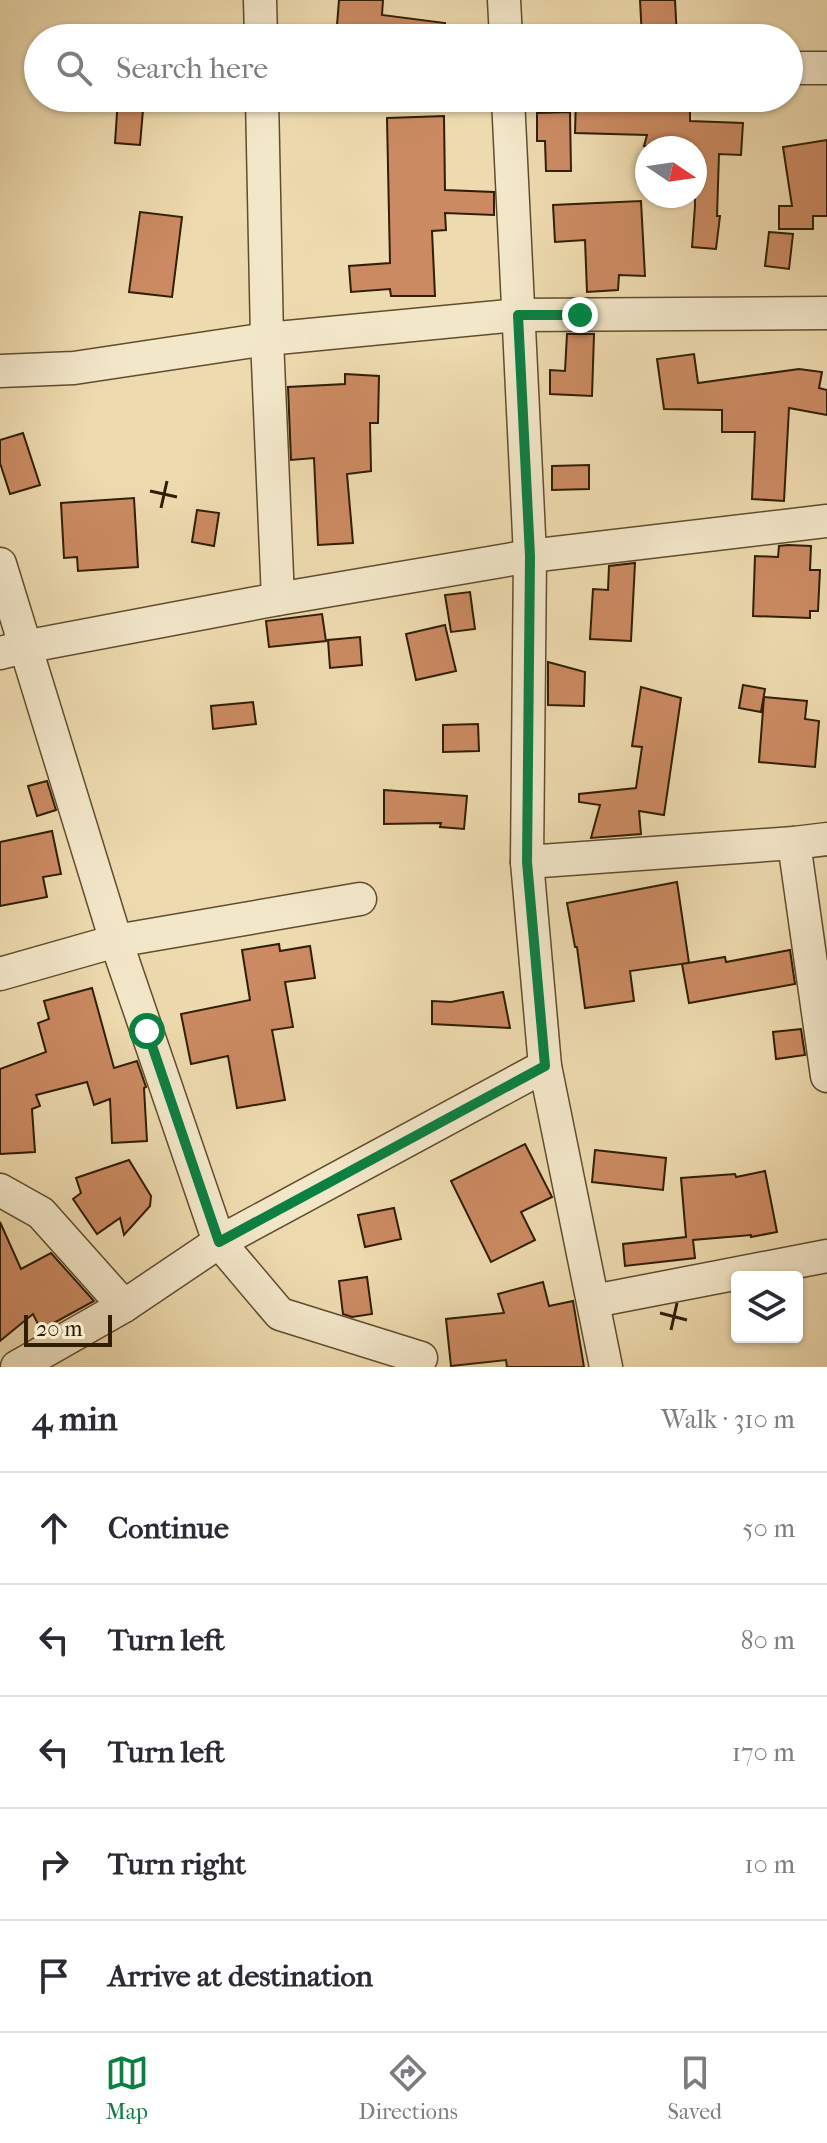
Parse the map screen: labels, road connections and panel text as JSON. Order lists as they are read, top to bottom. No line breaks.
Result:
{"scale_bar":"20 m","north":"right","page":{"search":"Search here","scale":"20 m","heading":["4 min","Walk · 310 m"],"list":[["Continue","50 m"],["Turn left","80 m"],["Turn left","170 m"],["Turn right","10 m"],"Arrive at destination"],"nav":["Map","Directions","Saved"]}}
